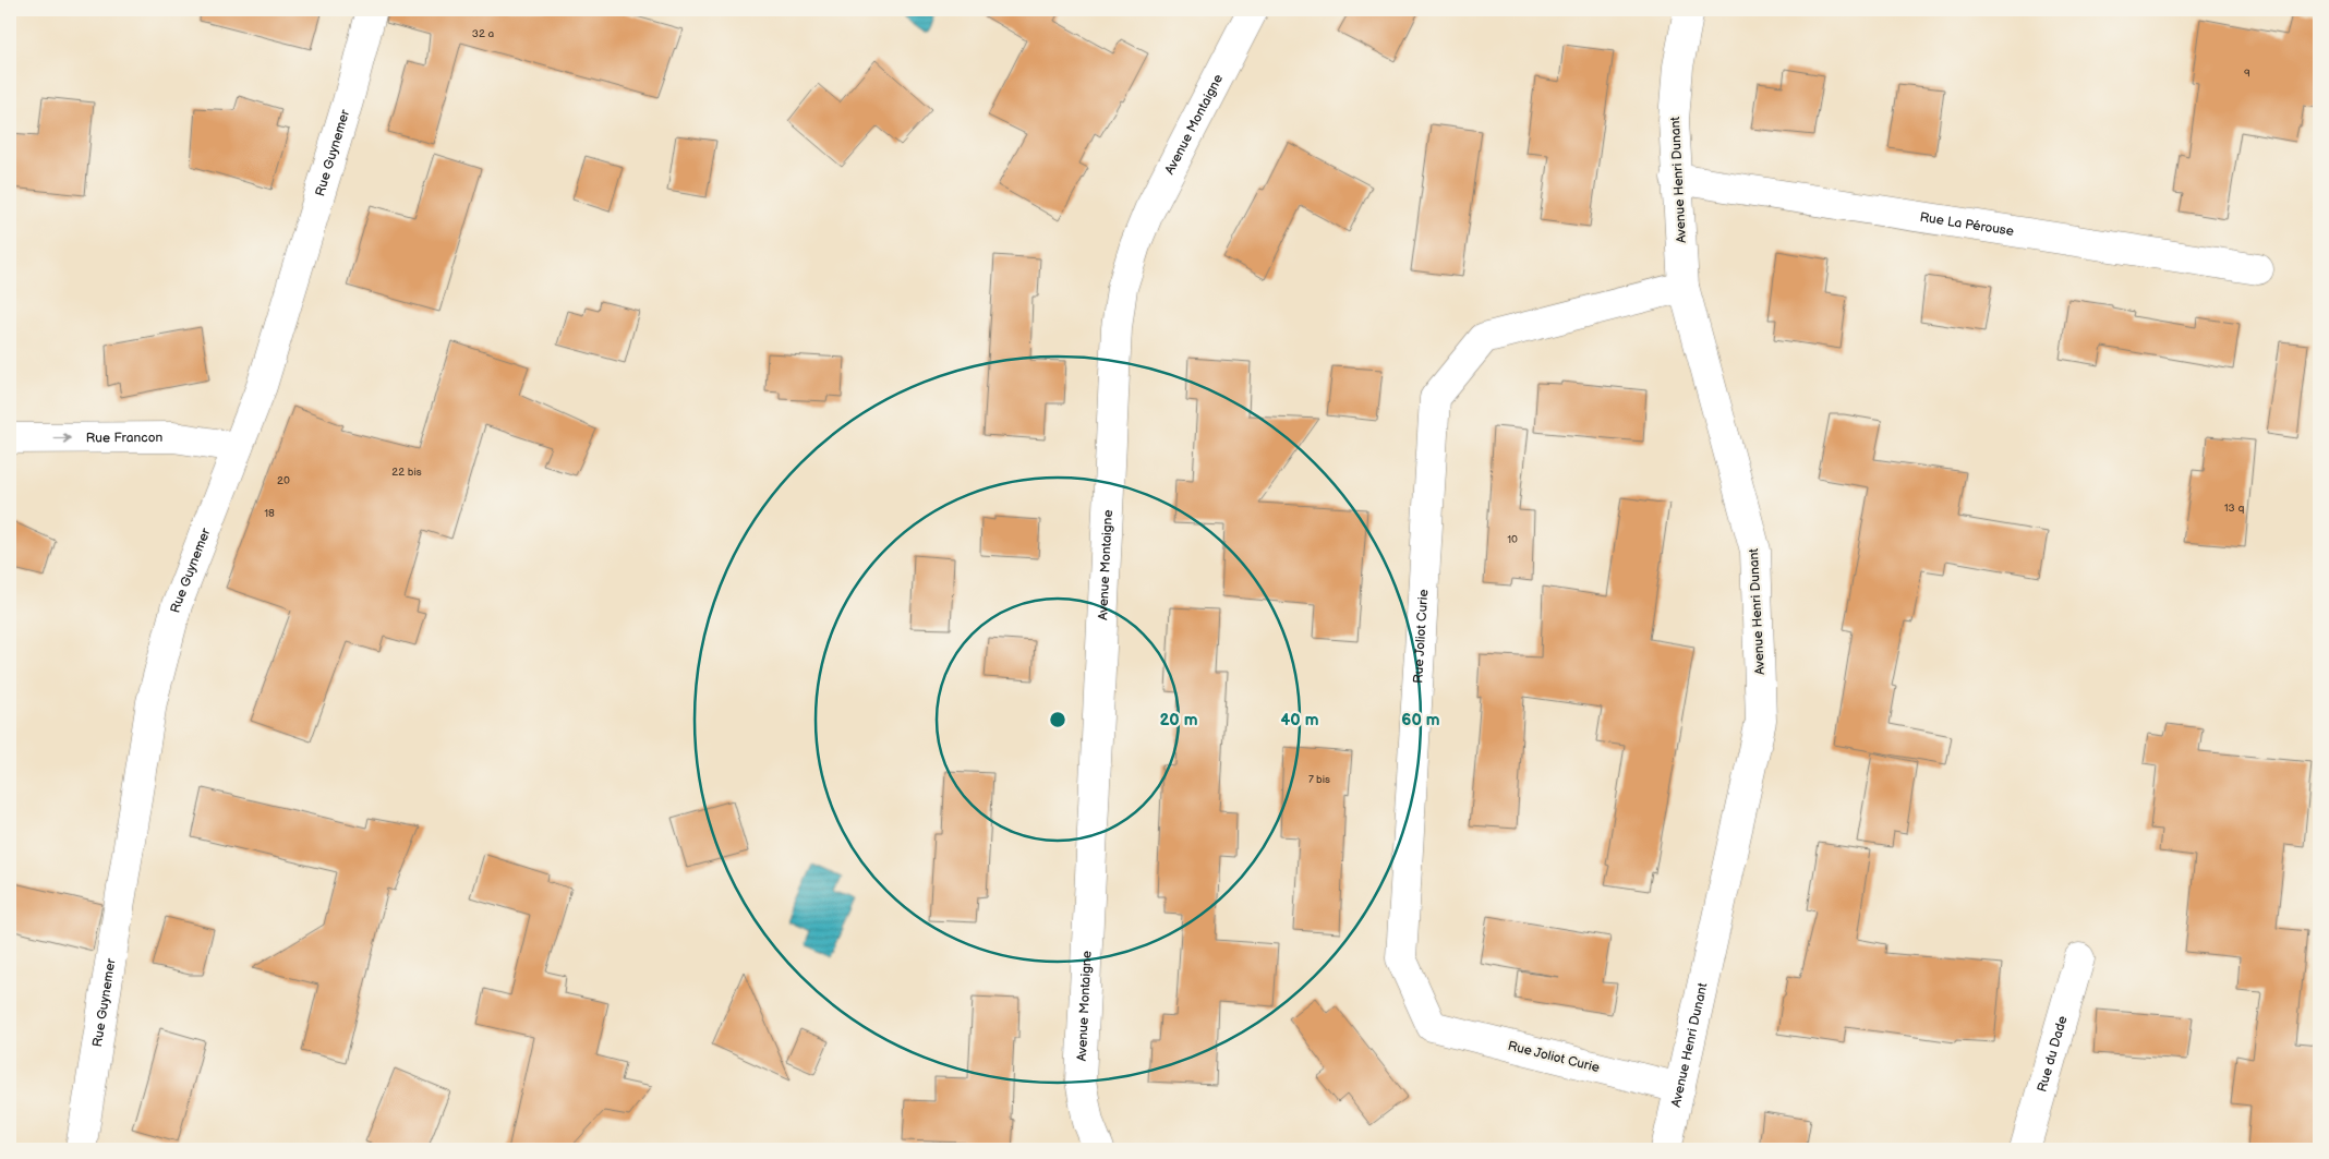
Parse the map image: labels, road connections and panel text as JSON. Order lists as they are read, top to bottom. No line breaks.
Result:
{"streets":{"street":["Avenue Montaigne","Rue Guynemer","Avenue Henri Dunant","Rue La Pérouse","Rue Francon","Rue Joliot Curie","Rue du Dade"]},"crossings":[["Rue Guynemer","Rue Francon"],["Avenue Henri Dunant","Rue La Pérouse"],["Avenue Henri Dunant","Rue Joliot Curie"]],"one_way":["Rue Francon"],"house_numbers":["32 a","9","22 bis","20","13 q","18","10","7 bis"],"rings":["20 m","40 m","60 m"]}
